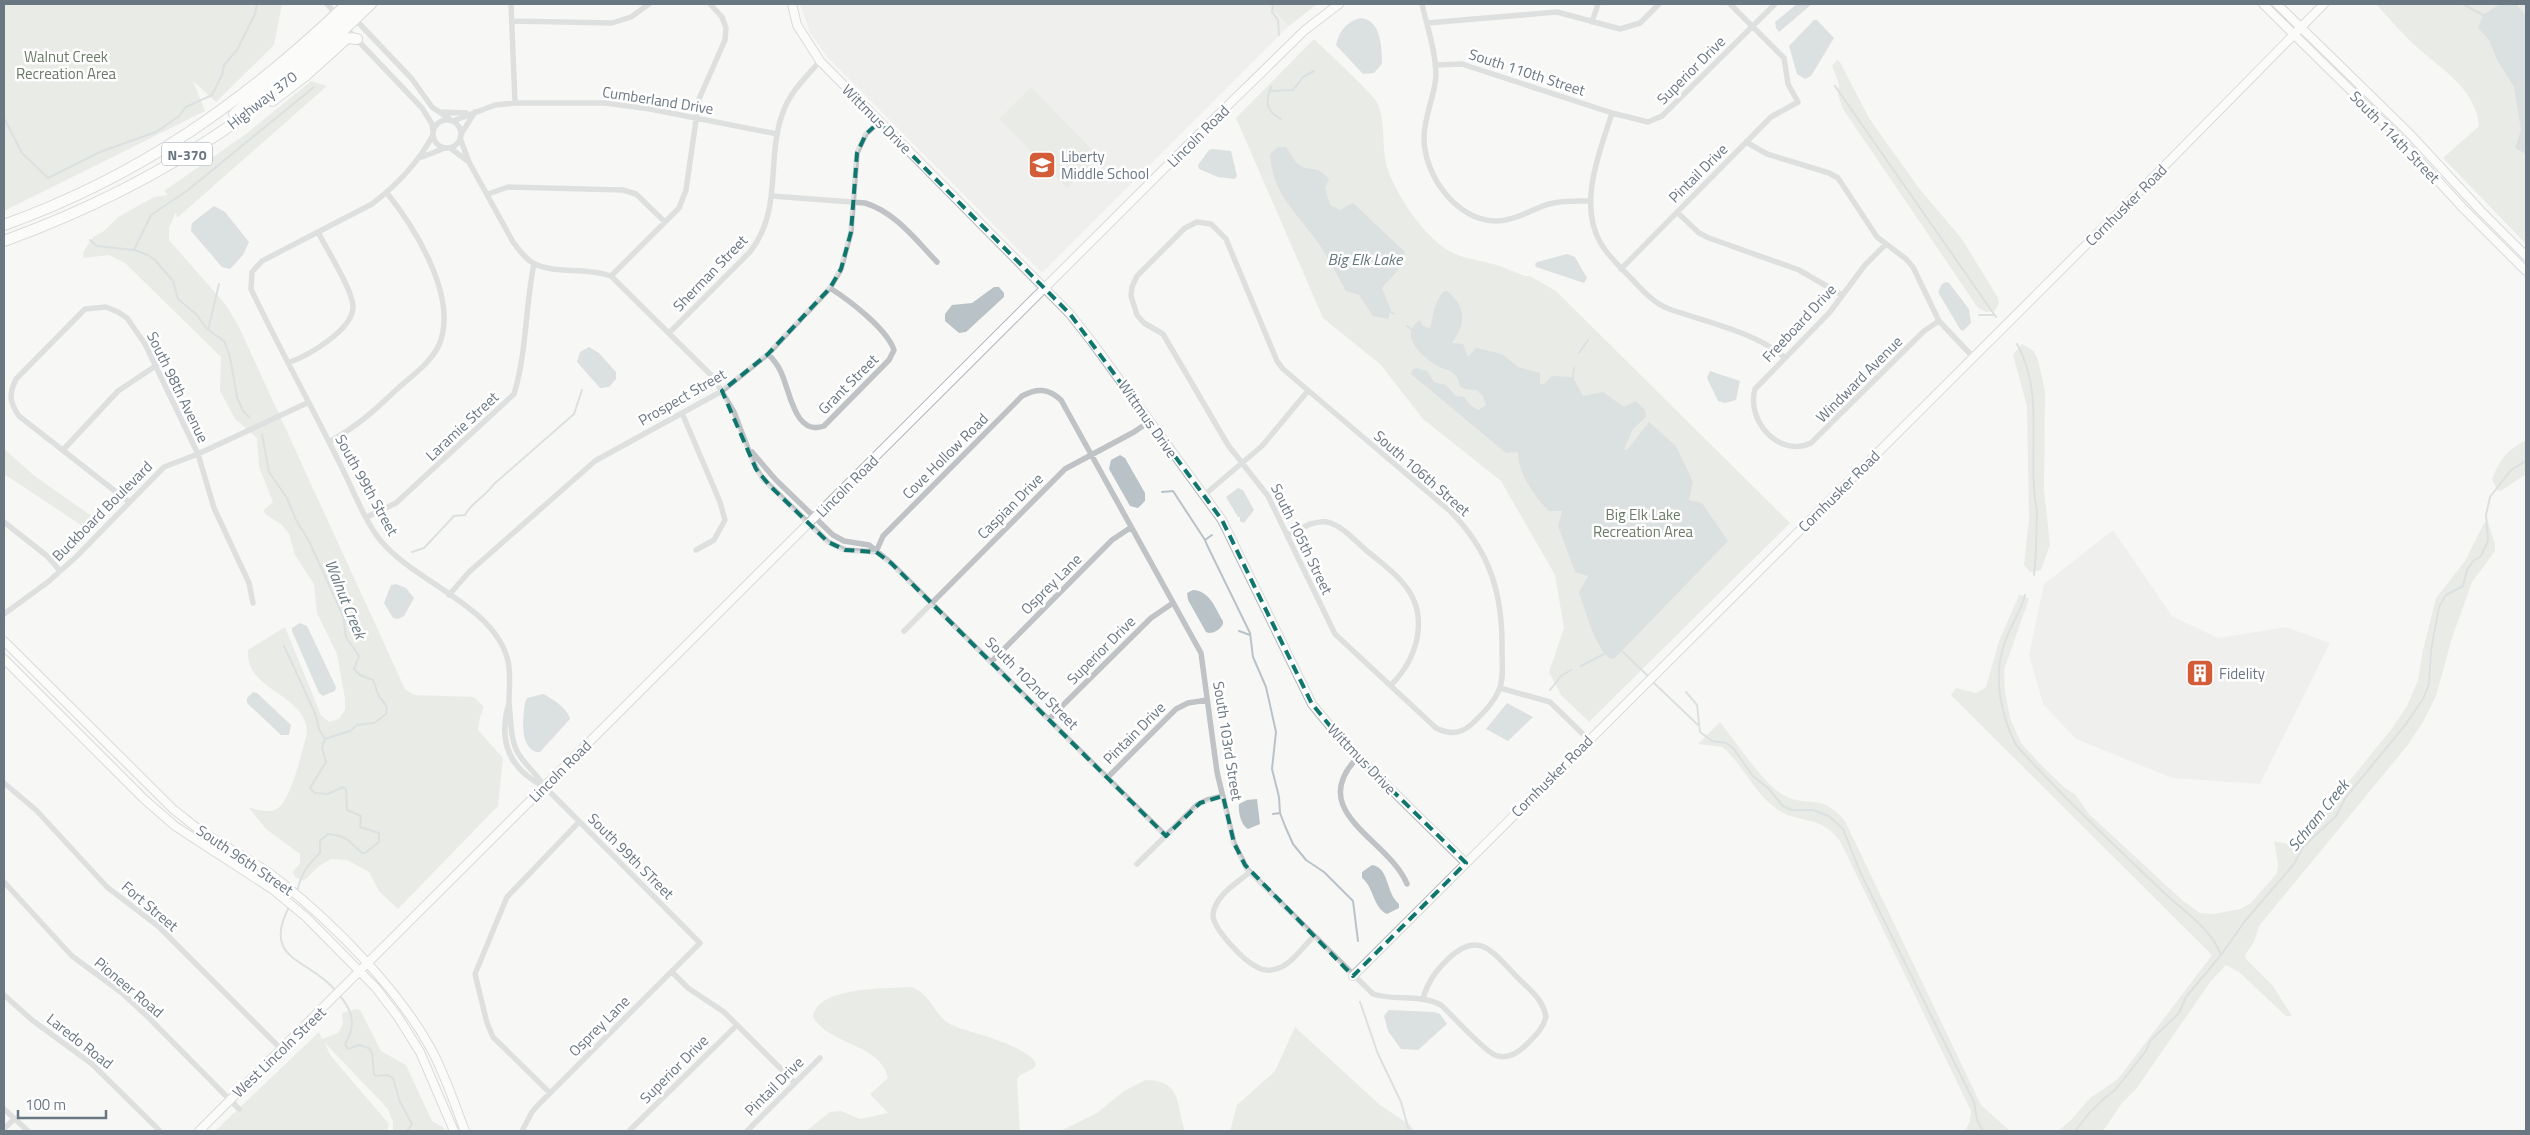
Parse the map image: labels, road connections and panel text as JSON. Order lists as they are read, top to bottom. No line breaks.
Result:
{"streets":{"highway":["Highway 370","N-370"],"street":["Superior Drive","South 110th Street","Cumberland Drive","Wittmus Drive","Lincoln Road","South 114th Street","Pintail Drive","Cornhusker Road","Sherman Street","Freeboard Drive","Windward Avenue","Grant Street","South 98th Avenue","Prospect Street","Laramie Street","Cove Hollow Road","South 106th Street","South 99th Street","Caspian Drive","Buckboard Boulevard","South 105th Street","Osprey Lane","South 102nd Street","Pintain Drive","South 103rd Street","South 99th STreet","South 96th Street","Fort Street","Pioneer Road","Laredo Road","West Lincoln Street"]},"crossings":[["Superior Drive","South 110th Street"],["Superior Drive","Pintail Drive"],["Superior Drive","South 102nd Street"],["Superior Drive","South 103rd Street"],["Cumberland Drive","Sherman Street"],["Wittmus Drive","Lincoln Road"],["Wittmus Drive","Cornhusker Road"],["Wittmus Drive","Sherman Street"],["Wittmus Drive","Prospect Street"],["Wittmus Drive","Caspian Drive"],["Lincoln Road","South 99th Street"],["Lincoln Road","South 99th STreet"],["Lincoln Road","South 96th Street"],["Lincoln Road","West Lincoln Street"],["South 114th Street","Cornhusker Road"],["Cornhusker Road","South 103rd Street"],["Freeboard Drive","Windward Avenue"],["Grant Street","Prospect Street"],["South 98th Avenue","Buckboard Boulevard"],["Prospect Street","South 99th Street"],["Laramie Street","South 99th Street"],["Cove Hollow Road","South 102nd Street"],["Cove Hollow Road","South 103rd Street"],["South 106th Street","South 105th Street"],["South 99th Street","Buckboard Boulevard"],["South 99th Street","South 99th STreet"],["Caspian Drive","South 102nd Street"],["Caspian Drive","South 103rd Street"],["Osprey Lane","South 102nd Street"],["Osprey Lane","South 103rd Street"],["Osprey Lane","South 99th STreet"],["South 102nd Street","Pintain Drive"],["Pintain Drive","South 103rd Street"],["South 96th Street","West Lincoln Street"],["Fort Street","West Lincoln Street"],["Pioneer Road","West Lincoln Street"]],"water":["Big Elk Lake","Walnut Creek","Schram Creek"],"parks":["Walnut Creek Recreation Area","Big Elk Lake Recreation Area"],"places":{"school or university":["Liberty Middle School"],"building":["Fidelity"]},"scale_bar":"100 m"}
